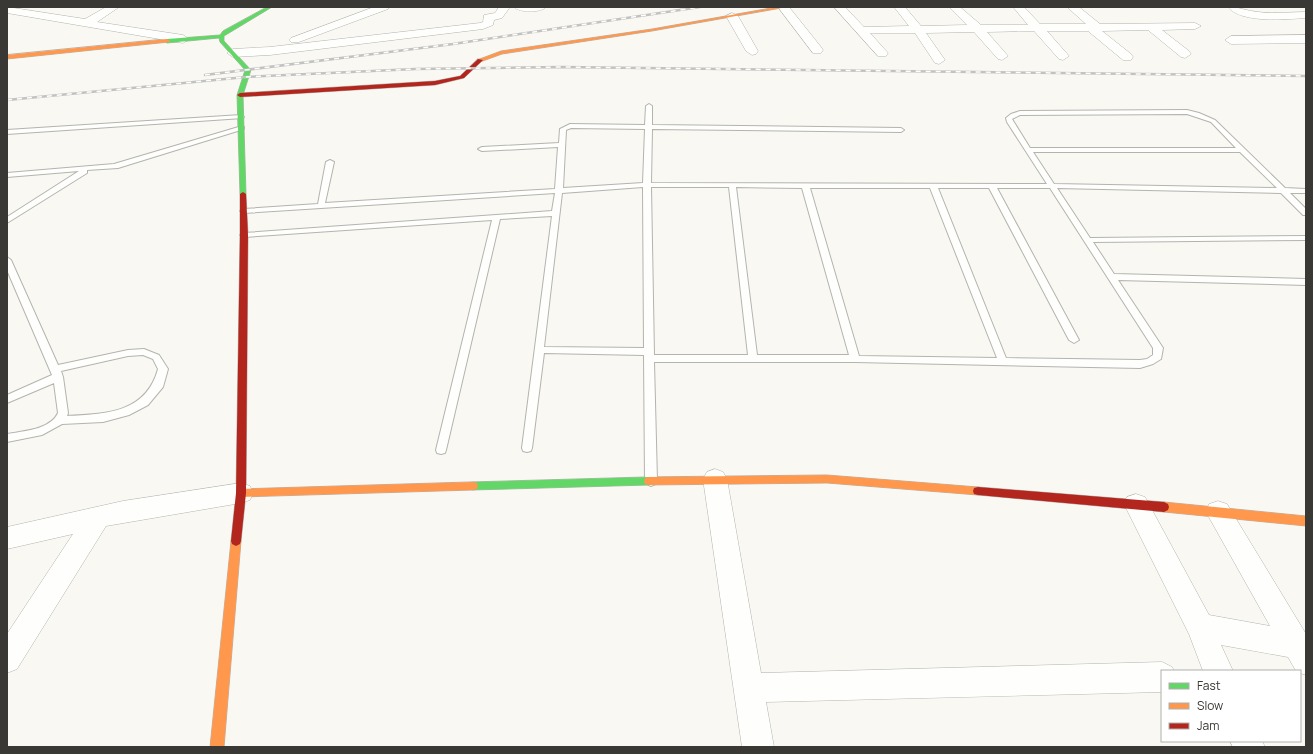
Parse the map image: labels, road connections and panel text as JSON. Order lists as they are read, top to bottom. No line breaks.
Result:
{"legend":["Fast","Slow","Jam"]}
